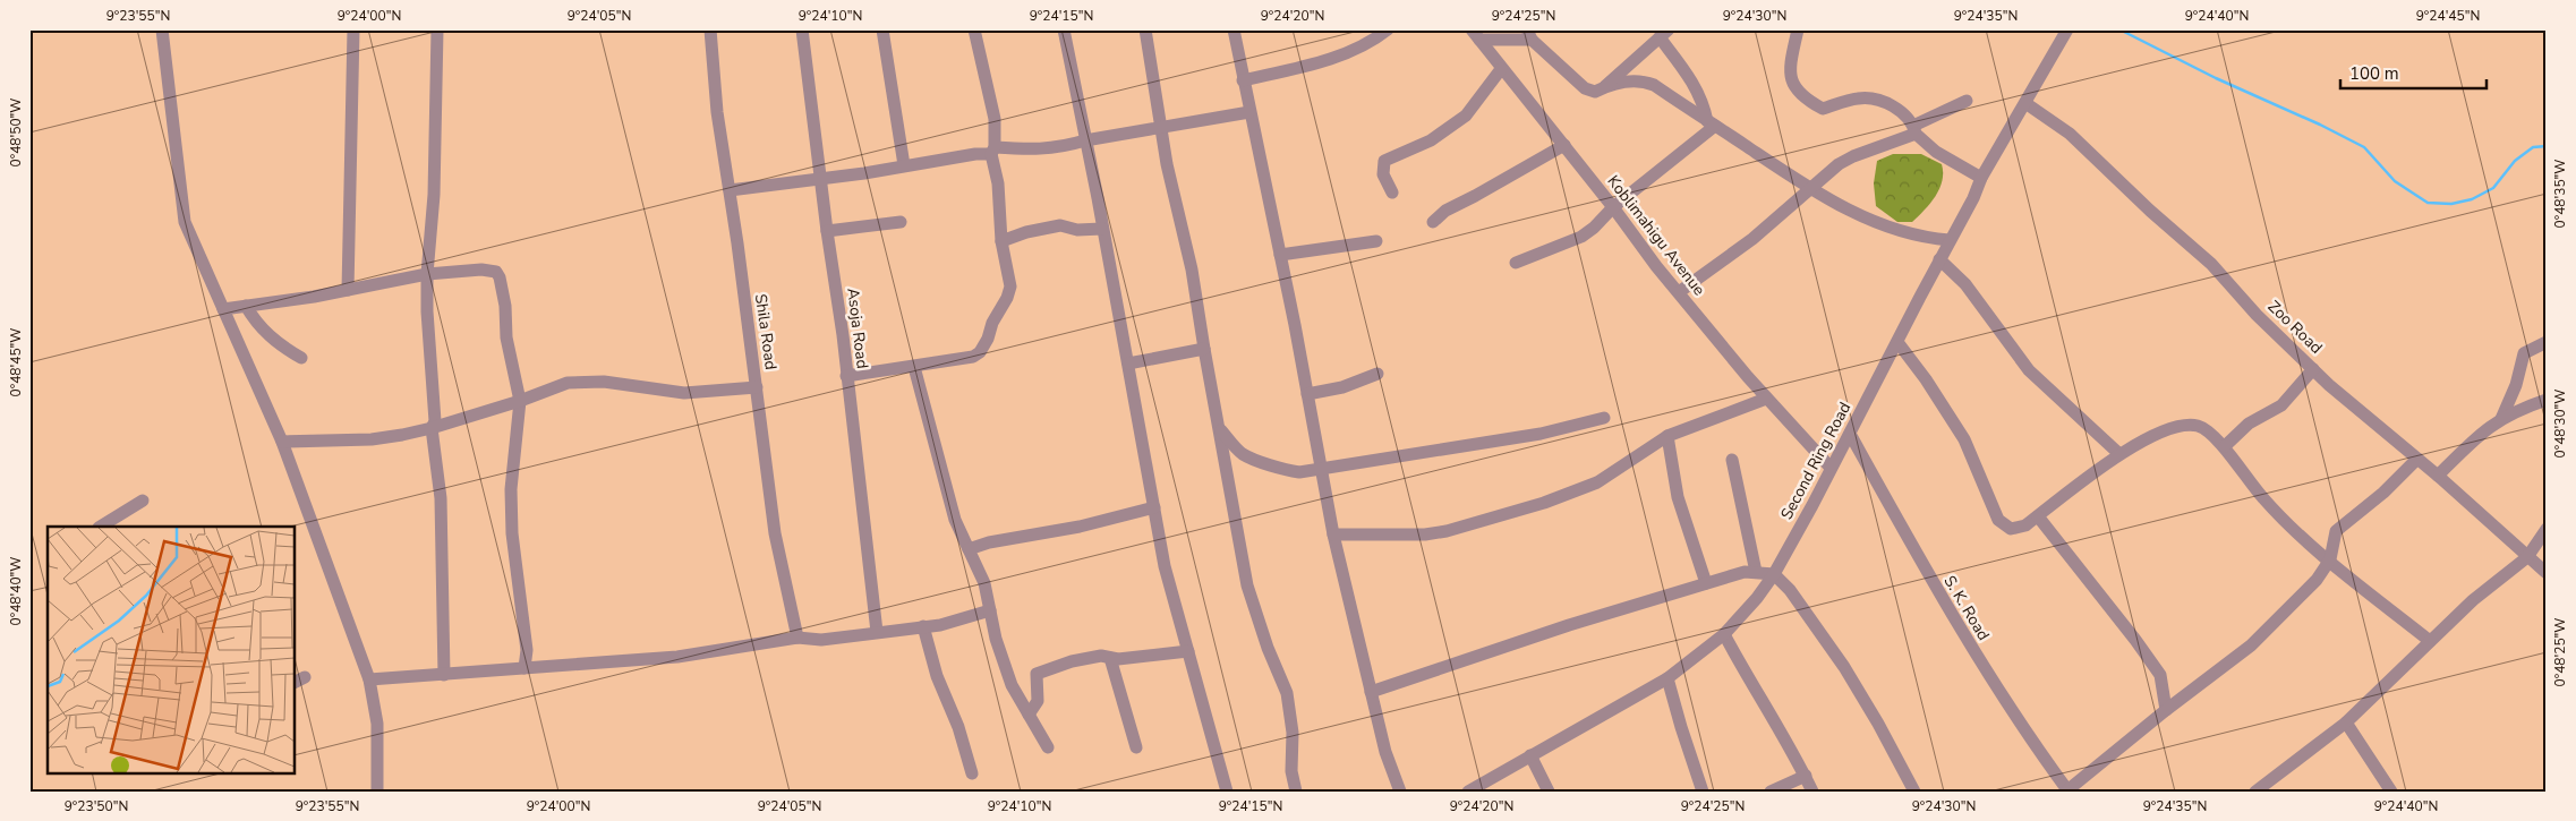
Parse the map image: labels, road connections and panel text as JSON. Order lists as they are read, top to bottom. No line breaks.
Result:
{"streets":{"street":["Koblimahigu Avenue","Zoo Road","Asoja Road","Shila Road","Second Ring Road","S. K. Road"]},"crossings":[["Koblimahigu Avenue","Second Ring Road"],["Zoo Road","Second Ring Road"],["Second Ring Road","S. K. Road"]],"scale_bar":"100 m","coordinates":["9°23'55\"N","9°24'00\"N","9°24'05\"N","9°24'10\"N","9°24'15\"N","9°24'20\"N","9°24'25\"N","9°24'30\"N","9°24'35\"N","9°24'40\"N","9°24'45\"N","0°48'50\"W","0°48'35\"W","0°48'45\"W","0°48'30\"W","0°48'40\"W","0°48'25\"W","9°23'50\"N"]}
